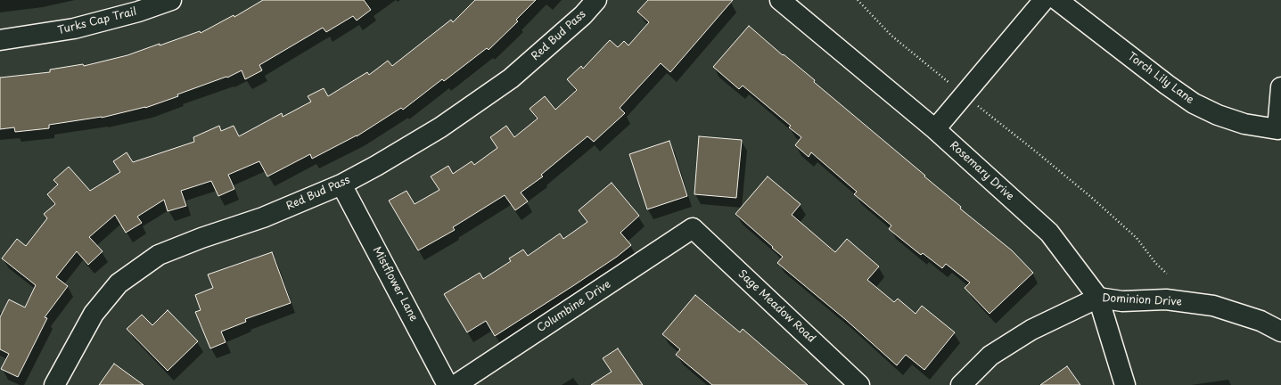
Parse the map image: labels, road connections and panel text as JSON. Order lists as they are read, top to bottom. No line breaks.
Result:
{"streets":{"street":["Turks Cap Trail","Red Bud Pass","Torch Lily Lane","Rosemary Drive","Mistflower Lane","Dominion Drive","Columbine Drive","Sage Meadow Road"]},"crossings":[["Red Bud Pass","Mistflower Lane"],["Rosemary Drive","Dominion Drive"],["Columbine Drive","Sage Meadow Road"]]}
